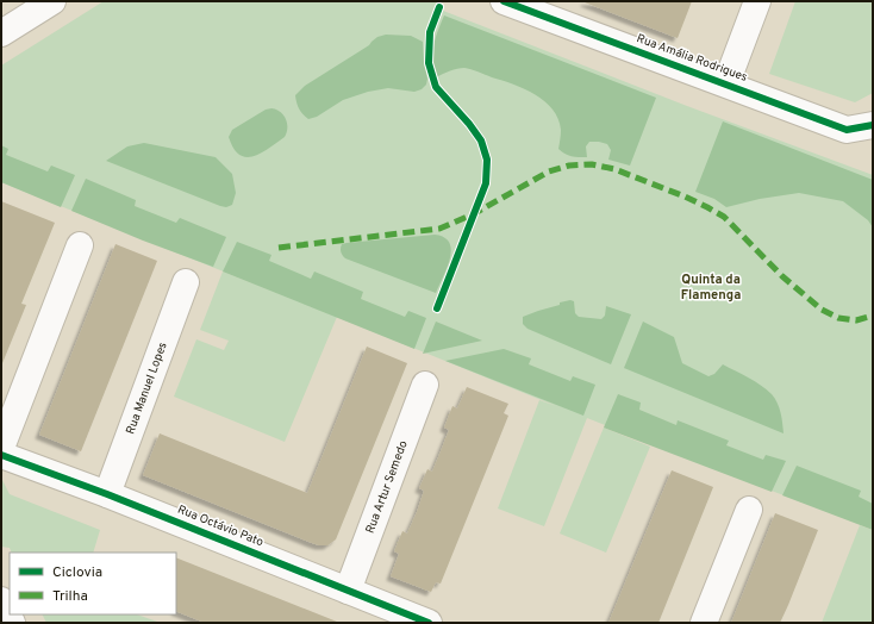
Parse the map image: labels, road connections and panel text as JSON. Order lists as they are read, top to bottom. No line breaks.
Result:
{"streets":{"street":["Rua Amália Rodrigues","Rua Manuel Lopes","Rua Artur Semedo","Rua Octávio Pato"]},"crossings":[["Rua Manuel Lopes","Rua Octávio Pato"],["Rua Artur Semedo","Rua Octávio Pato"]],"districts":["Quinta da Flamenga"],"legend":["Ciclovia","Trilha"]}
